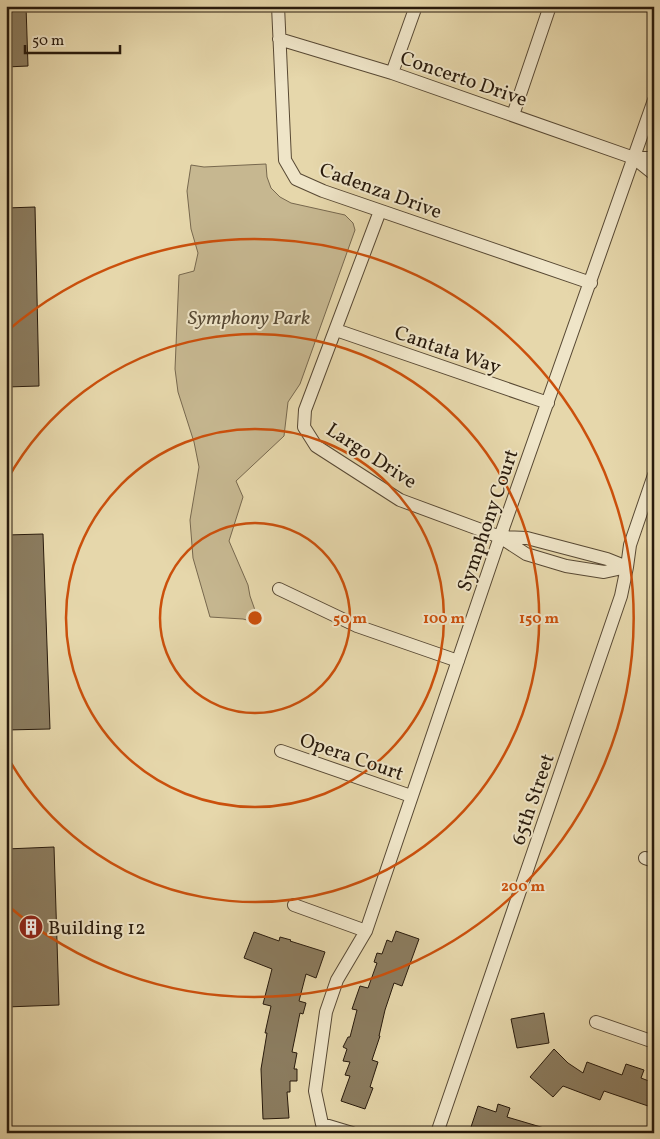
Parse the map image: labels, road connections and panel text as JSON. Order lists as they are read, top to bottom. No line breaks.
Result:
{"streets":{"street":["Concerto Drive","Cadenza Drive","Cantata Way","Largo Drive","Symphony Court","Opera Court","65th Street"]},"crossings":[["Concerto Drive","Cadenza Drive"],["Concerto Drive","Symphony Court"],["Cadenza Drive","Largo Drive"],["Cadenza Drive","Symphony Court"],["Cantata Way","Largo Drive"],["Cantata Way","Symphony Court"],["Largo Drive","Symphony Court"],["Largo Drive","65th Street"],["Symphony Court","Opera Court"]],"parks":["Symphony Park"],"places":{"building":["Building 12"]},"scale_bar":"50 m","rings":["50 m","100 m","150 m","200 m"]}
